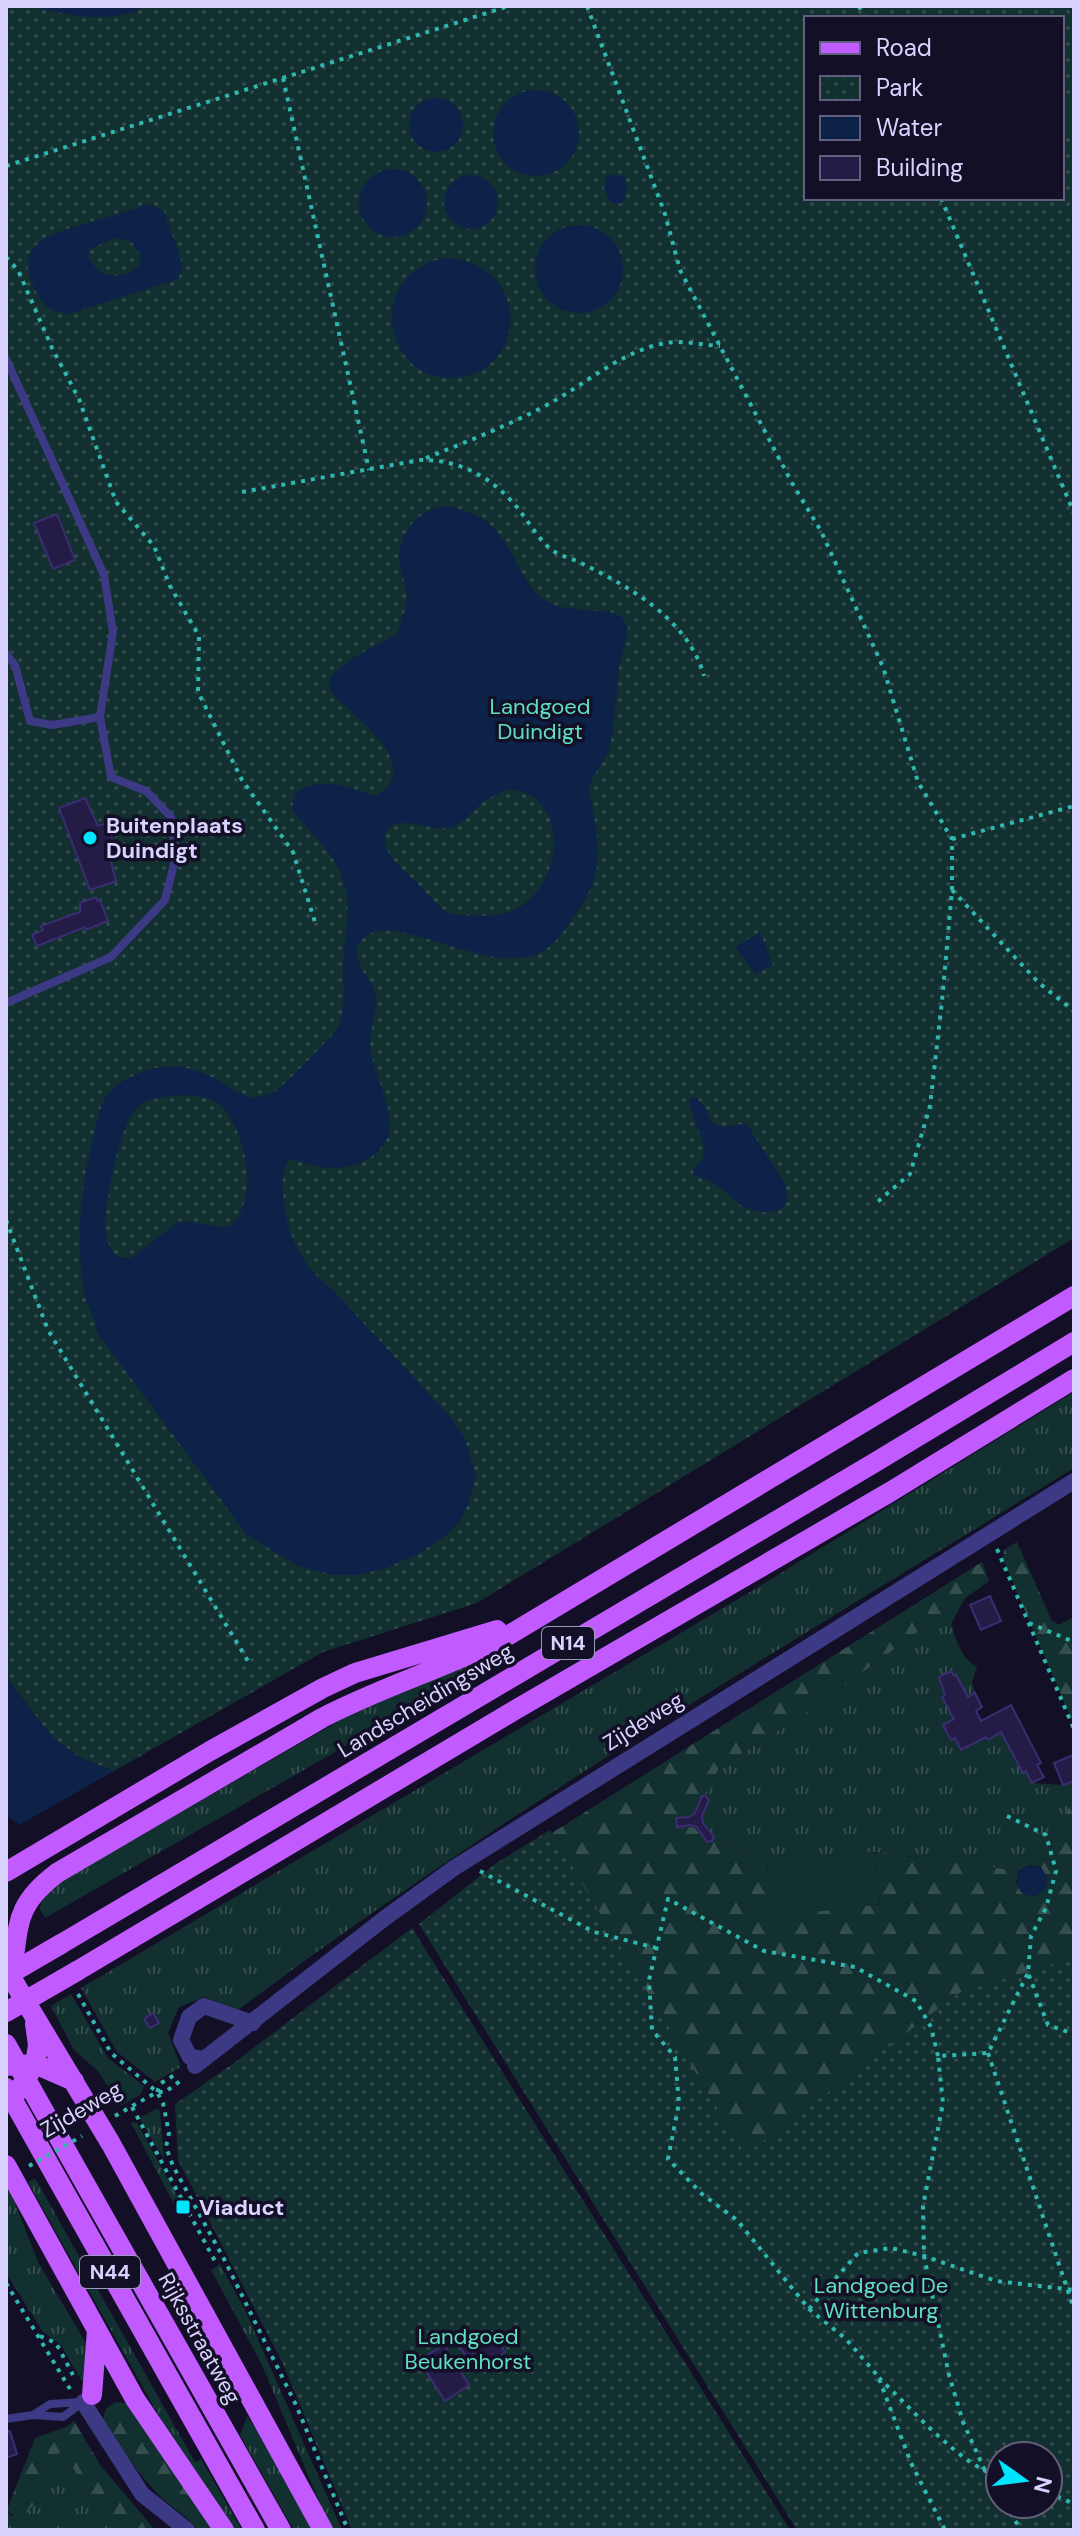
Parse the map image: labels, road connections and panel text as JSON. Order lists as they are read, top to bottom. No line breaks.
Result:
{"streets":{"main road":["N14","Landscheidingsweg","N44","Rijksstraatweg"],"street":["Zijdeweg"]},"crossings":[["N14","Landscheidingsweg"],["N14","N44"],["Landscheidingsweg","N44"],["Zijdeweg","N44"]],"parks":["Landgoed Duindigt","Landgoed De Wittenburg","Landgoed Beukenhorst"],"places":{"other":["Buitenplaats Duindigt"],"transit":["Viaduct"]},"legend":["Road","Park","Water","Building"],"north":"right"}
